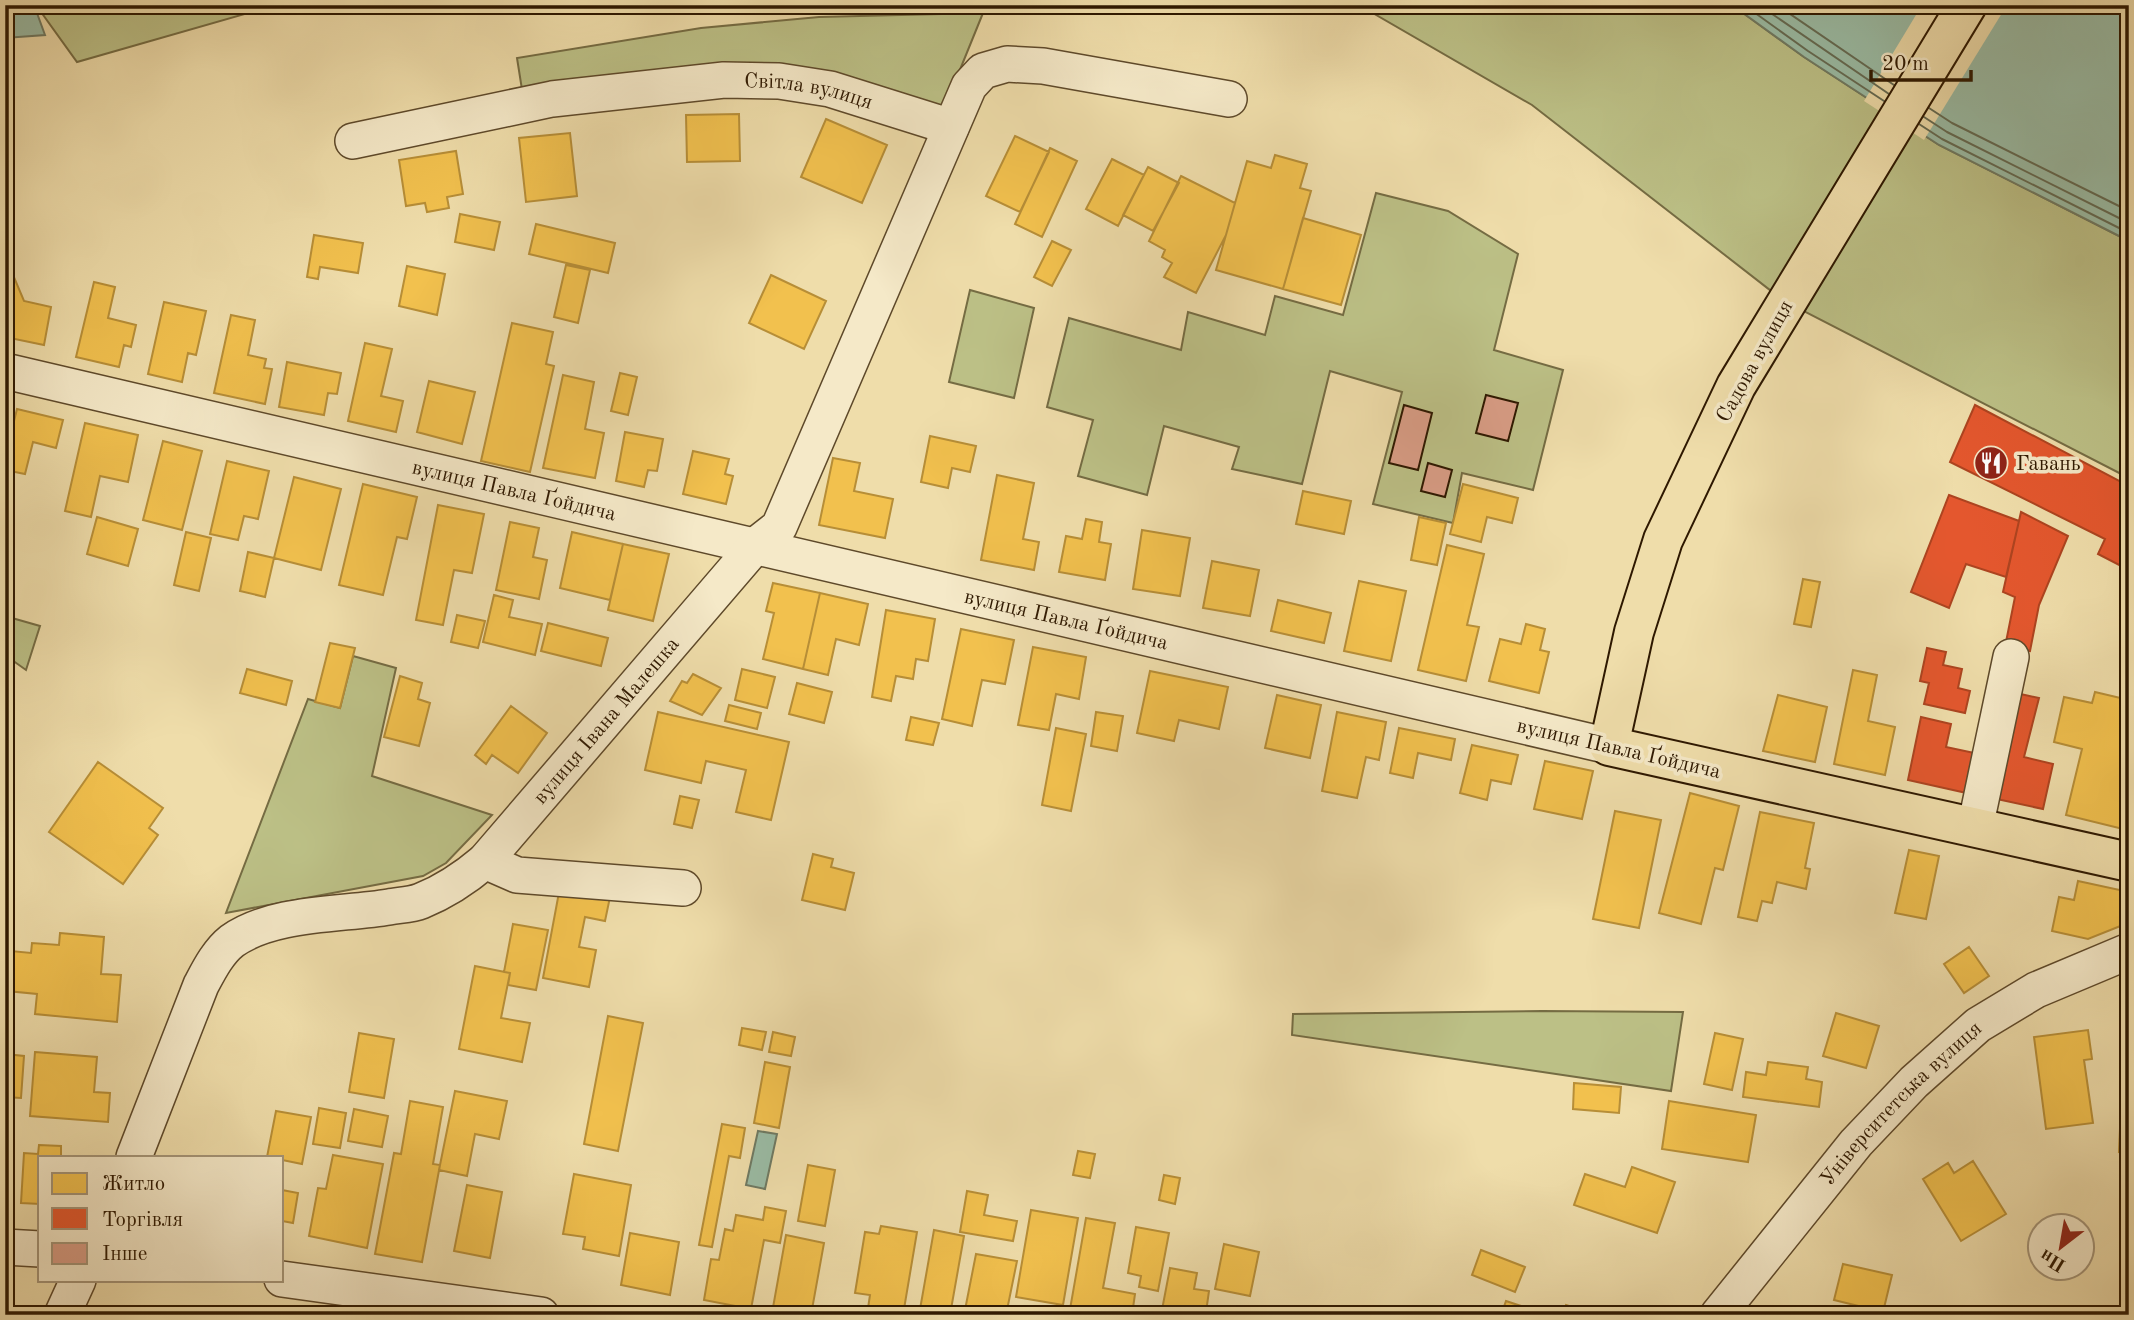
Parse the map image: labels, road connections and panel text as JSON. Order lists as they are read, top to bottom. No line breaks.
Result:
{"streets":{"main road":["Садова вулиця","вулиця Павла Ґойдича"],"street":["Світла вулиця","вулиця Івана Малешка","Університетська вулиця"]},"crossings":[["Світла вулиця","вулиця Івана Малешка"],["Садова вулиця","вулиця Павла Ґойдича"],["вулиця Павла Ґойдича","вулиця Івана Малешка"]],"places":{"restaurant":["Гавань"]},"legend":["Житло","Торгівля","Інше"],"scale_bar":"20 m","north":"bottom left"}
